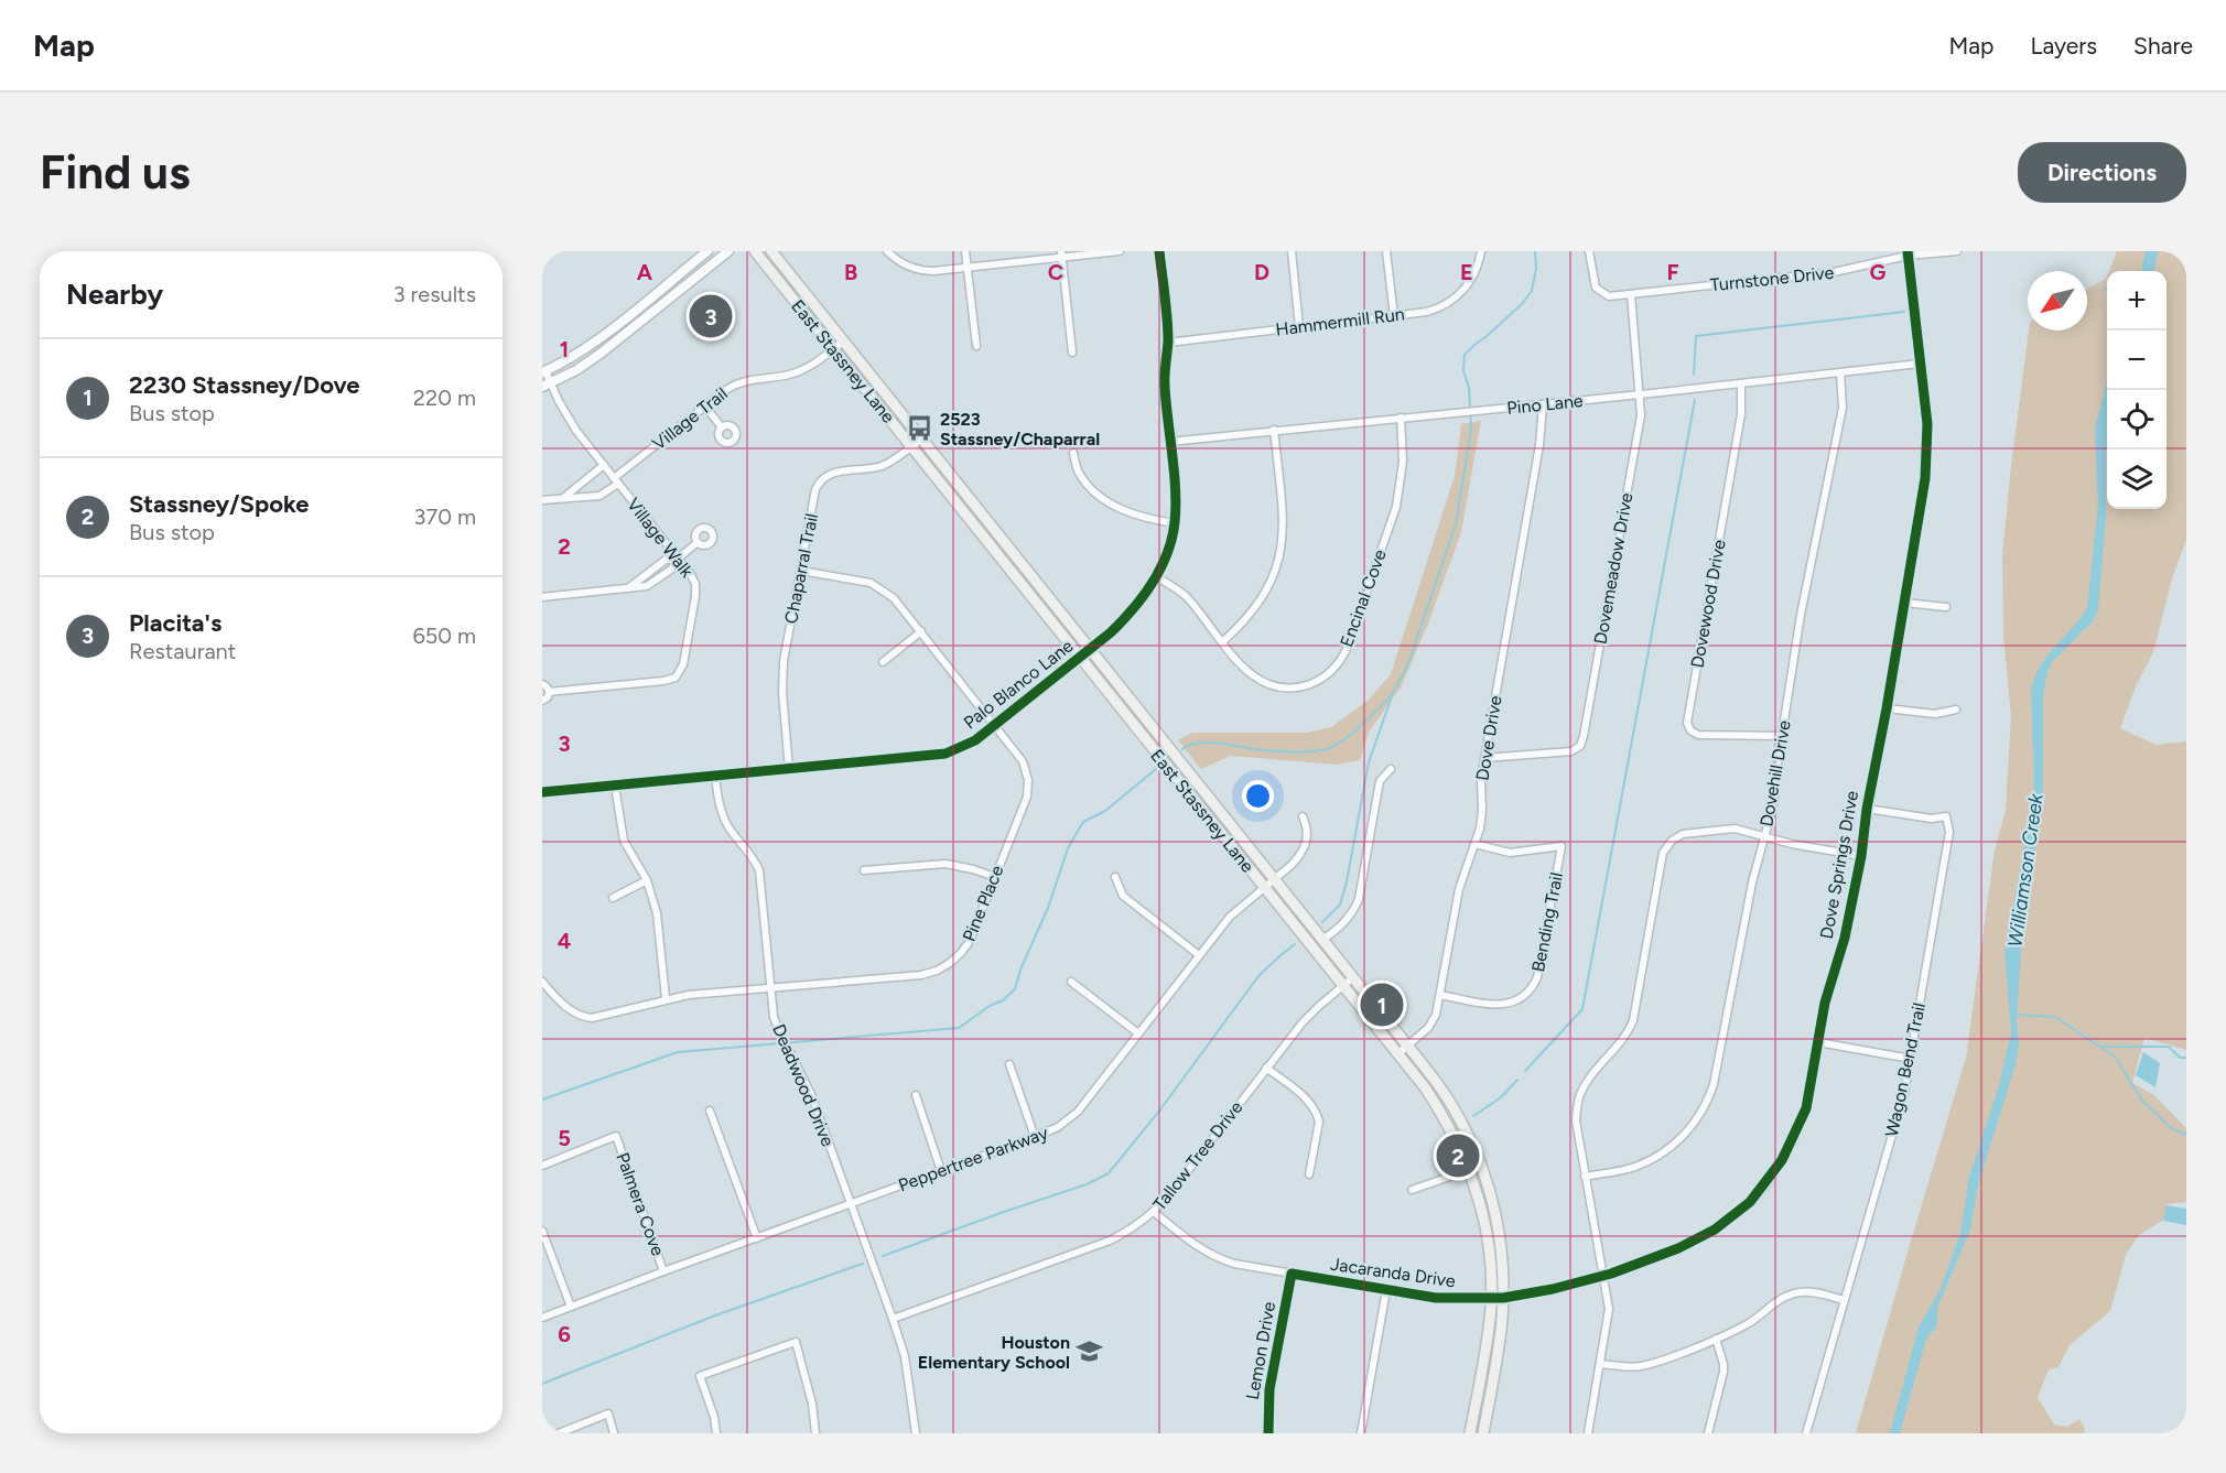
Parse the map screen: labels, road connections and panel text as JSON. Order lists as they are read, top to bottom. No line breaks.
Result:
{"streets":{"main road":["East Stassney Lane"],"street":["Turnstone Drive","Hammermill Run","Pino Lane","Village Trail","Village Walk","Chaparral Trail","Dovemeadow Drive","Encinal Cove","Dovewood Drive","Palo Blanco Lane","Dove Drive","Dovehill Drive","Dove Springs Drive","Pine Place","Bending Trail","Wagon Bend Trail","Deadwood Drive","Tallow Tree Drive","Peppertree Parkway","Palmera Cove","Jacaranda Drive","Lemon Drive"]},"crossings":[["Turnstone Drive","Dovemeadow Drive"],["Turnstone Drive","Dove Springs Drive"],["Hammermill Run","Palo Blanco Lane"],["East Stassney Lane","Village Trail"],["East Stassney Lane","Chaparral Trail"],["East Stassney Lane","Palo Blanco Lane"],["East Stassney Lane","Dove Drive"],["East Stassney Lane","Dove Springs Drive"],["East Stassney Lane","Tallow Tree Drive"],["East Stassney Lane","Peppertree Parkway"],["East Stassney Lane","Jacaranda Drive"],["Pino Lane","Dovemeadow Drive"],["Pino Lane","Encinal Cove"],["Pino Lane","Dovewood Drive"],["Pino Lane","Palo Blanco Lane"],["Pino Lane","Dove Drive"],["Pino Lane","Dovehill Drive"],["Pino Lane","Dove Springs Drive"],["Village Trail","Village Walk"],["Chaparral Trail","Palo Blanco Lane"],["Chaparral Trail","Pine Place"],["Dovemeadow Drive","Dove Drive"],["Encinal Cove","Palo Blanco Lane"],["Dovewood Drive","Dovehill Drive"],["Palo Blanco Lane","Pine Place"],["Palo Blanco Lane","Deadwood Drive"],["Dove Drive","Bending Trail"],["Dove Springs Drive","Wagon Bend Trail"],["Dove Springs Drive","Jacaranda Drive"],["Pine Place","Deadwood Drive"],["Deadwood Drive","Tallow Tree Drive"],["Deadwood Drive","Peppertree Parkway"],["Tallow Tree Drive","Jacaranda Drive"],["Peppertree Parkway","Palmera Cove"],["Jacaranda Drive","Lemon Drive"]],"water":["Williamson Creek"],"places":{"bus stop":["2523 Stassney/Chaparral"],"school or university":["Houston Elementary School"]},"north":"bottom left","page":{"header":"Map","nav":["Map","Layers","Share"],"buttons":"Directions","title":"Find us","heading":["Nearby","3 results"],"map_buttons":["+","−"],"pins":["3","1","2"],"list":[{"mark":"1","name":"2230 Stassney/Dove","note":"Bus stop","value":"220 m"},{"mark":"2","name":"Stassney/Spoke","note":"Bus stop","value":"370 m"},{"mark":"3","name":"Placita's","note":"Restaurant","value":"650 m"}]},"grid":{"columns":["A","B","C","D","E","F","G"],"rows":["1","2","3","4","5","6"]}}
